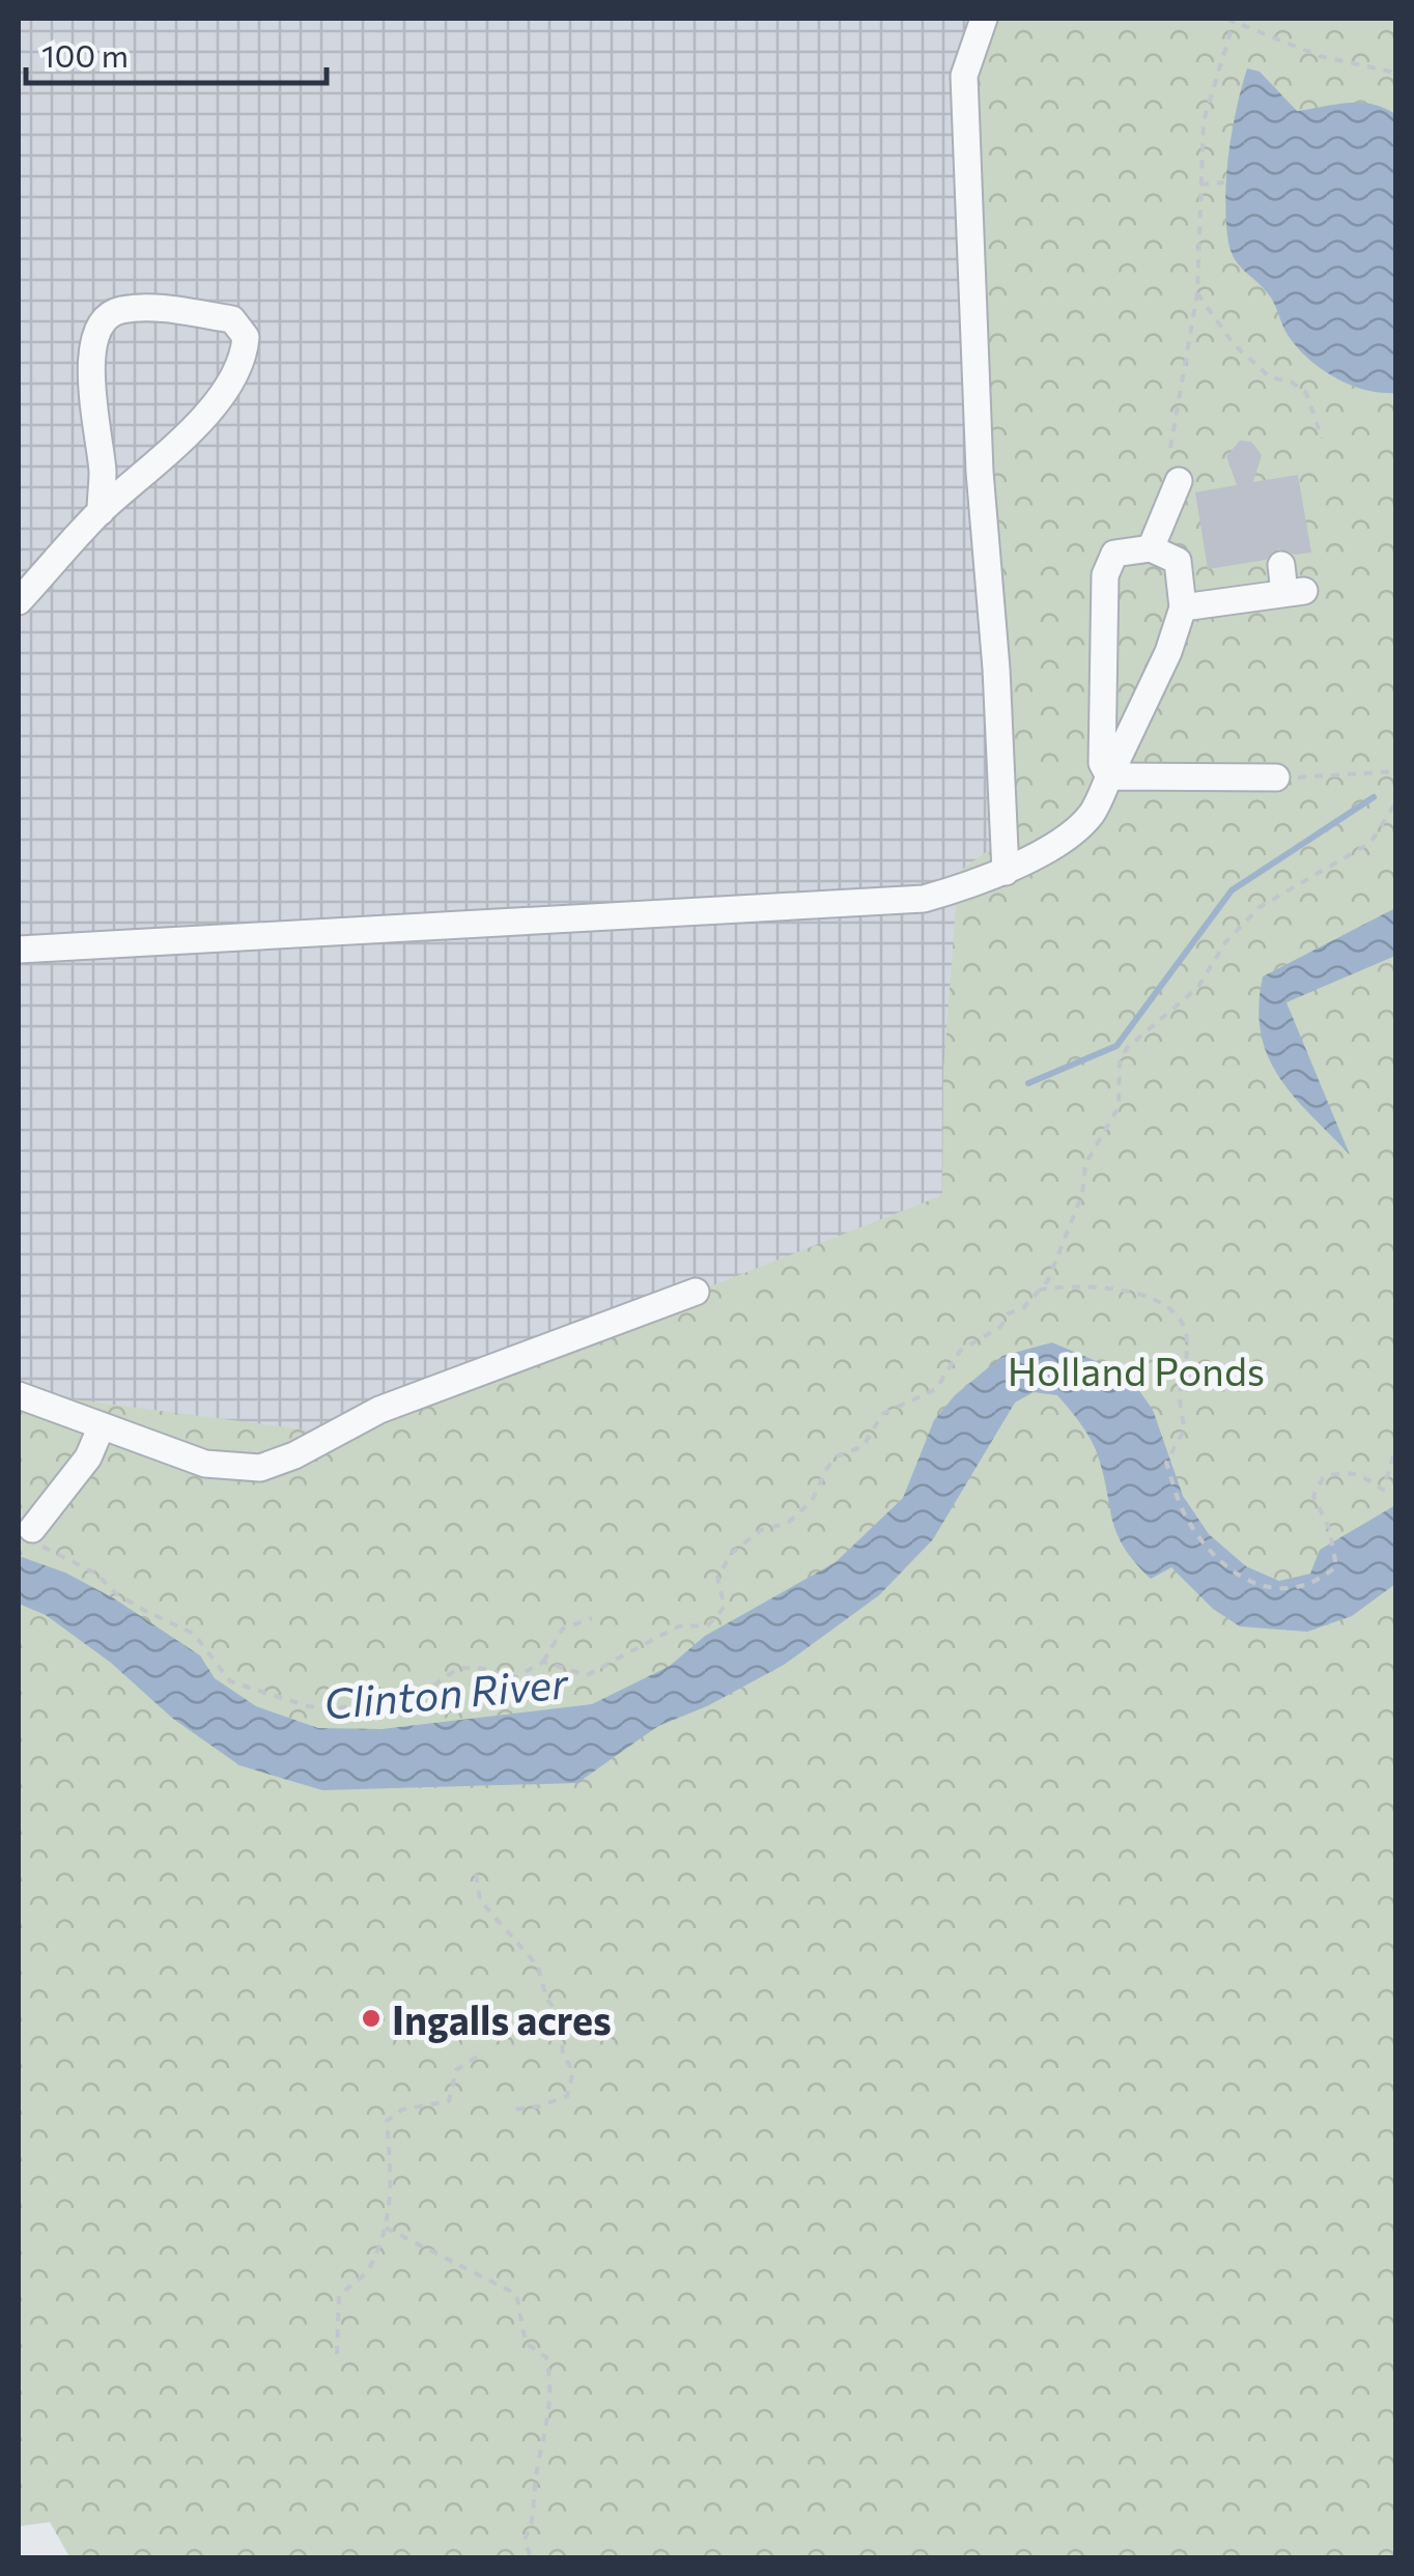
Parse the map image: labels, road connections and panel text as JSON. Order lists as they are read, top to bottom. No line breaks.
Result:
{"water":["Clinton River"],"parks":["Holland Ponds"],"places":["Ingalls acres"],"scale_bar":"100 m"}
